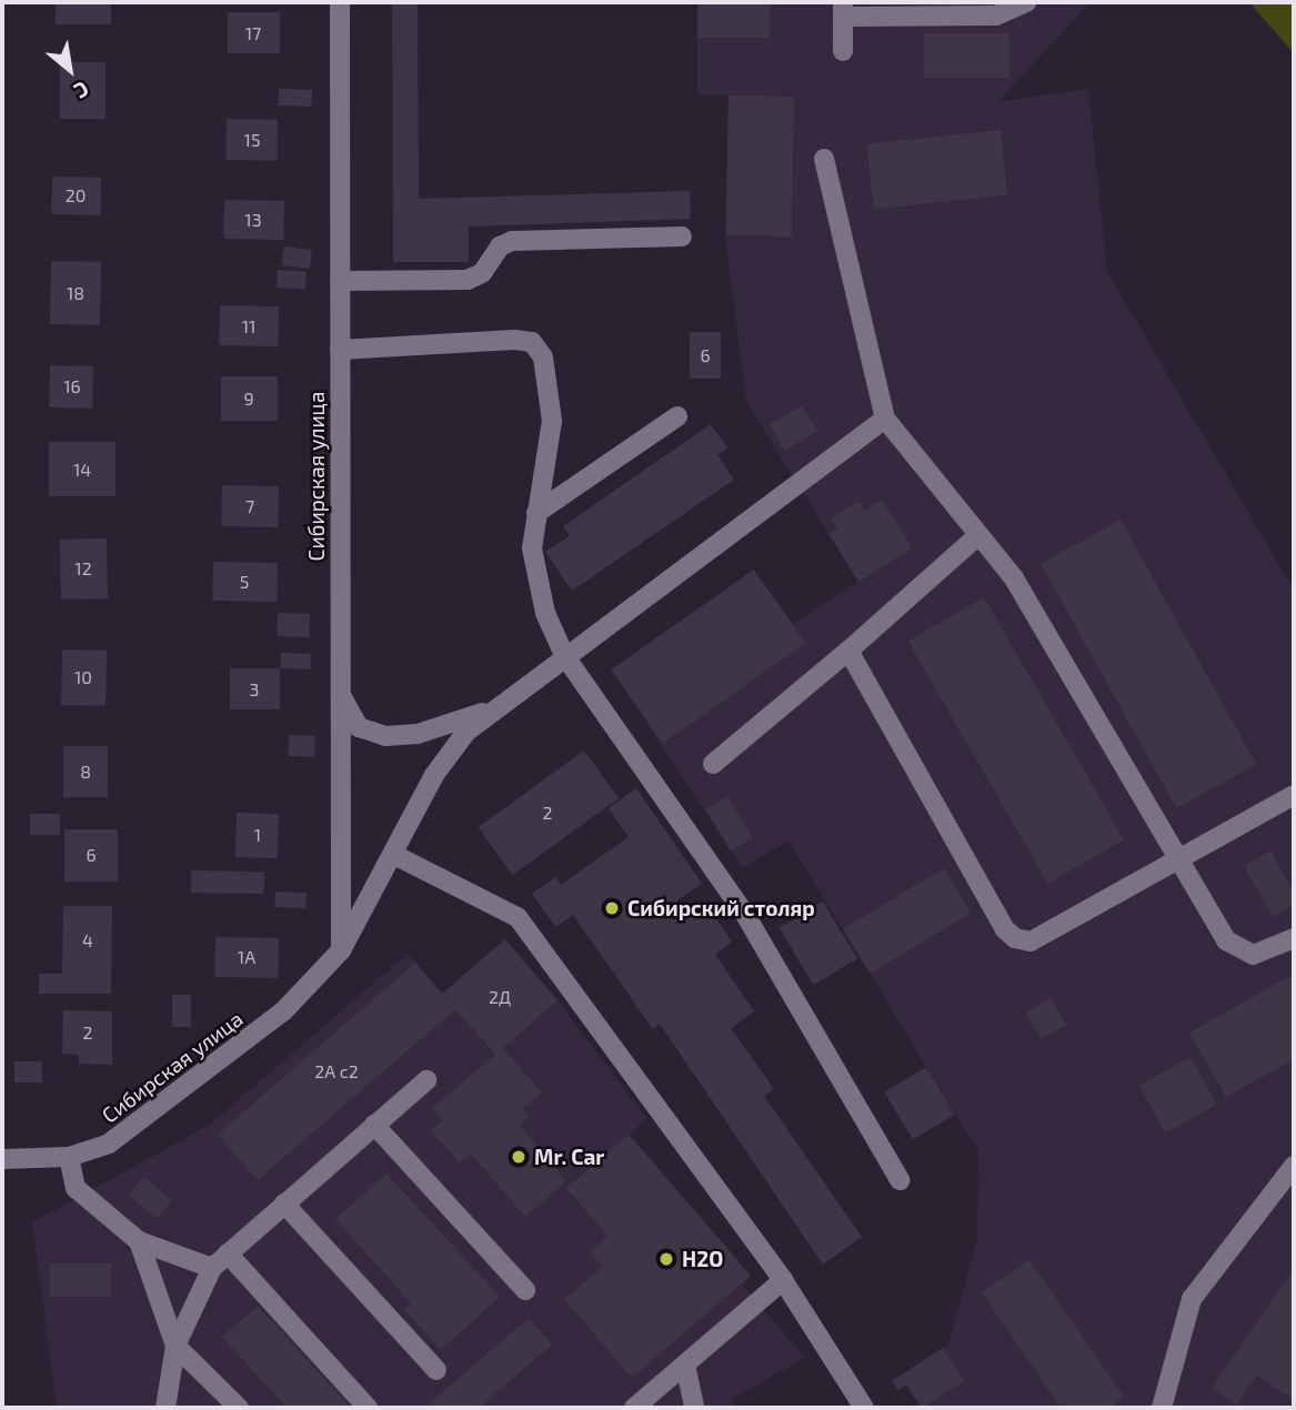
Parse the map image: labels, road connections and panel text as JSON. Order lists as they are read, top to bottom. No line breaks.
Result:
{"streets":{"street":["Сибирская улица"]},"places":["Сибирский столяр","Mr. Car","Н2О"],"house_numbers":["17","15","20","13","18","11","6","16","9","14","7","12","5","10","3","8","2","1","6","4","1А","2Д","2","2А с2"],"north":"bottom right"}
